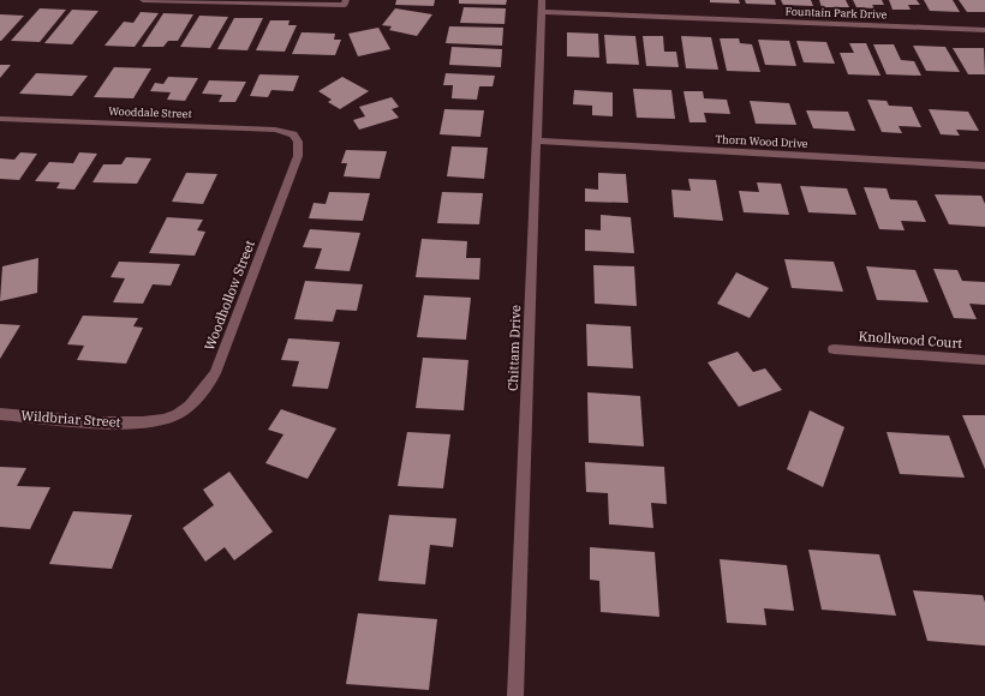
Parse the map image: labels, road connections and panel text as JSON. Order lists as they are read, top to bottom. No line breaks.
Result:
{"streets":{"street":["Fountain Park Drive","Wooddale Street","Thorn Wood Drive","Woodhollow Street","Knollwood Court","Chittam Drive","Wildbriar Street"]},"crossings":[["Fountain Park Drive","Chittam Drive"],["Wooddale Street","Woodhollow Street"],["Thorn Wood Drive","Chittam Drive"],["Woodhollow Street","Wildbriar Street"]]}
